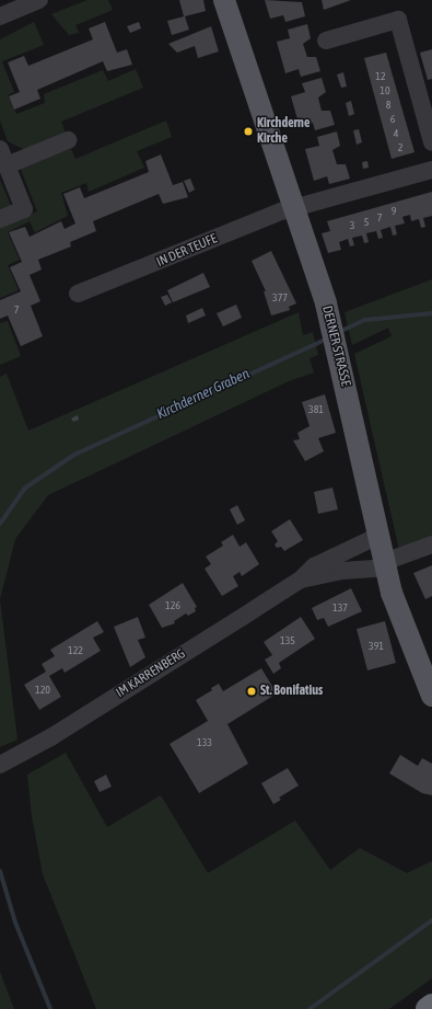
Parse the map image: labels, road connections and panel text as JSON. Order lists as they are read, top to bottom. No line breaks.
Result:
{"streets":{"main road":["DERNER STRASSE"],"street":["IN DER TEUFE","IM KARRENBERG"]},"crossings":[["IN DER TEUFE","DERNER STRASSE"],["DERNER STRASSE","IM KARRENBERG"]],"water":["Kirchderner Graben"],"places":["Kirchderne Kirche","St. Bonifatius"],"house_numbers":["12","10","8","6","4","2","9","7","5","3","377","7","381","126","137","135","391","122","120","133"]}
